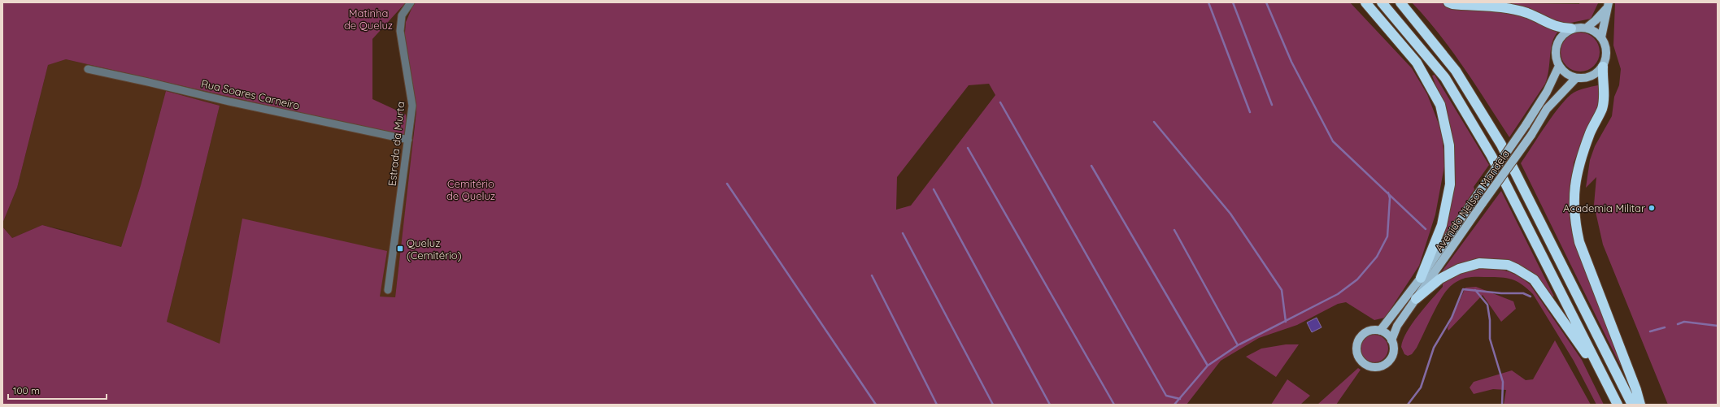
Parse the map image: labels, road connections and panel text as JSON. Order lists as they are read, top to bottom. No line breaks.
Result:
{"streets":{"main road":["Avenida Nelson Mandela"],"street":["Rua Soares Carneiro","Estrada da Murta"]},"crossings":[["Rua Soares Carneiro","Estrada da Murta"]],"parks":["Matinha de Queluz","Cemitério de Queluz"],"places":{"other":["Academia Militar"],"transit":["Queluz (Cemitério)"]},"scale_bar":"100 m"}
